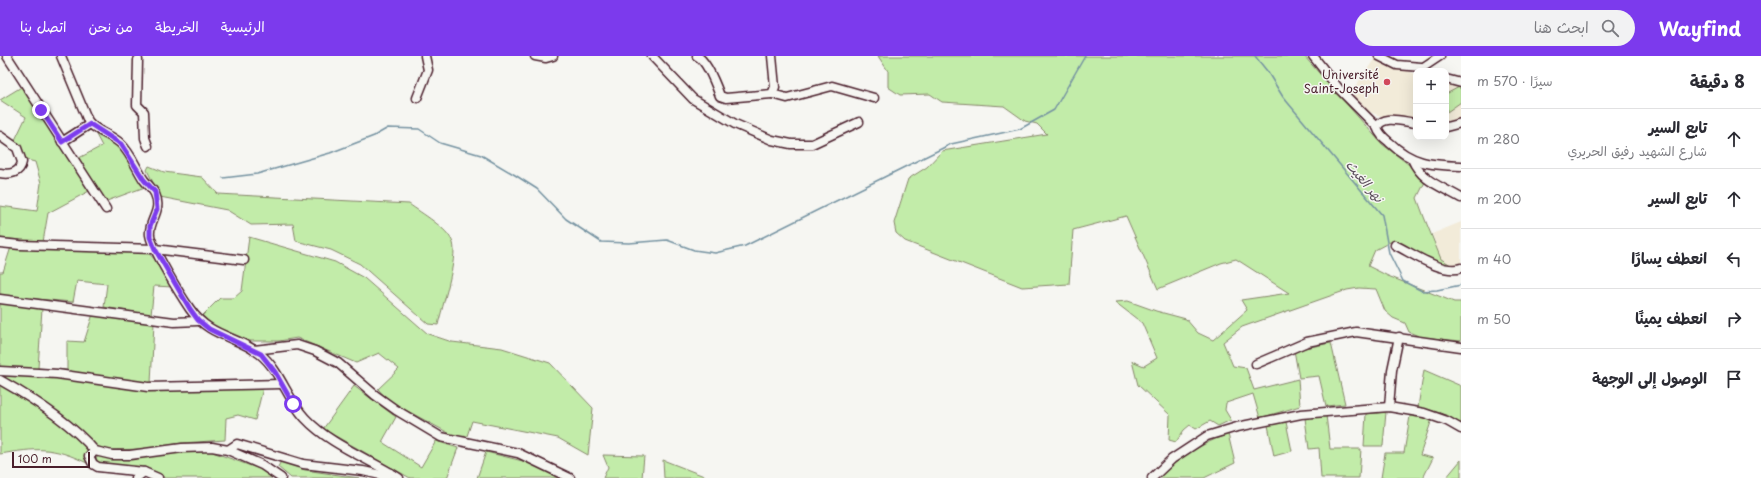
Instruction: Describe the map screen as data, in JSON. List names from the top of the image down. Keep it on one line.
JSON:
{"water":["نهر الغيث"],"places":["Université Saint-Joseph"],"scale_bar":"100 m","page":{"header":"Wayfind","search":"ابحث هنا","nav":["الرئيسية","الخريطة","من نحن","اتصل بنا"],"heading":["8 دقيقة","سيرًا · 570 m"],"map_buttons":["+","−"],"list":[["تابع السير","شارع الشهيد رفيق الحريري","280 m"],["تابع السير","200 m"],["انعطف يسارًا","40 m"],["انعطف يمينًا","50 m"],"الوصول إلى الوجهة"],"scale":"100 m"}}
